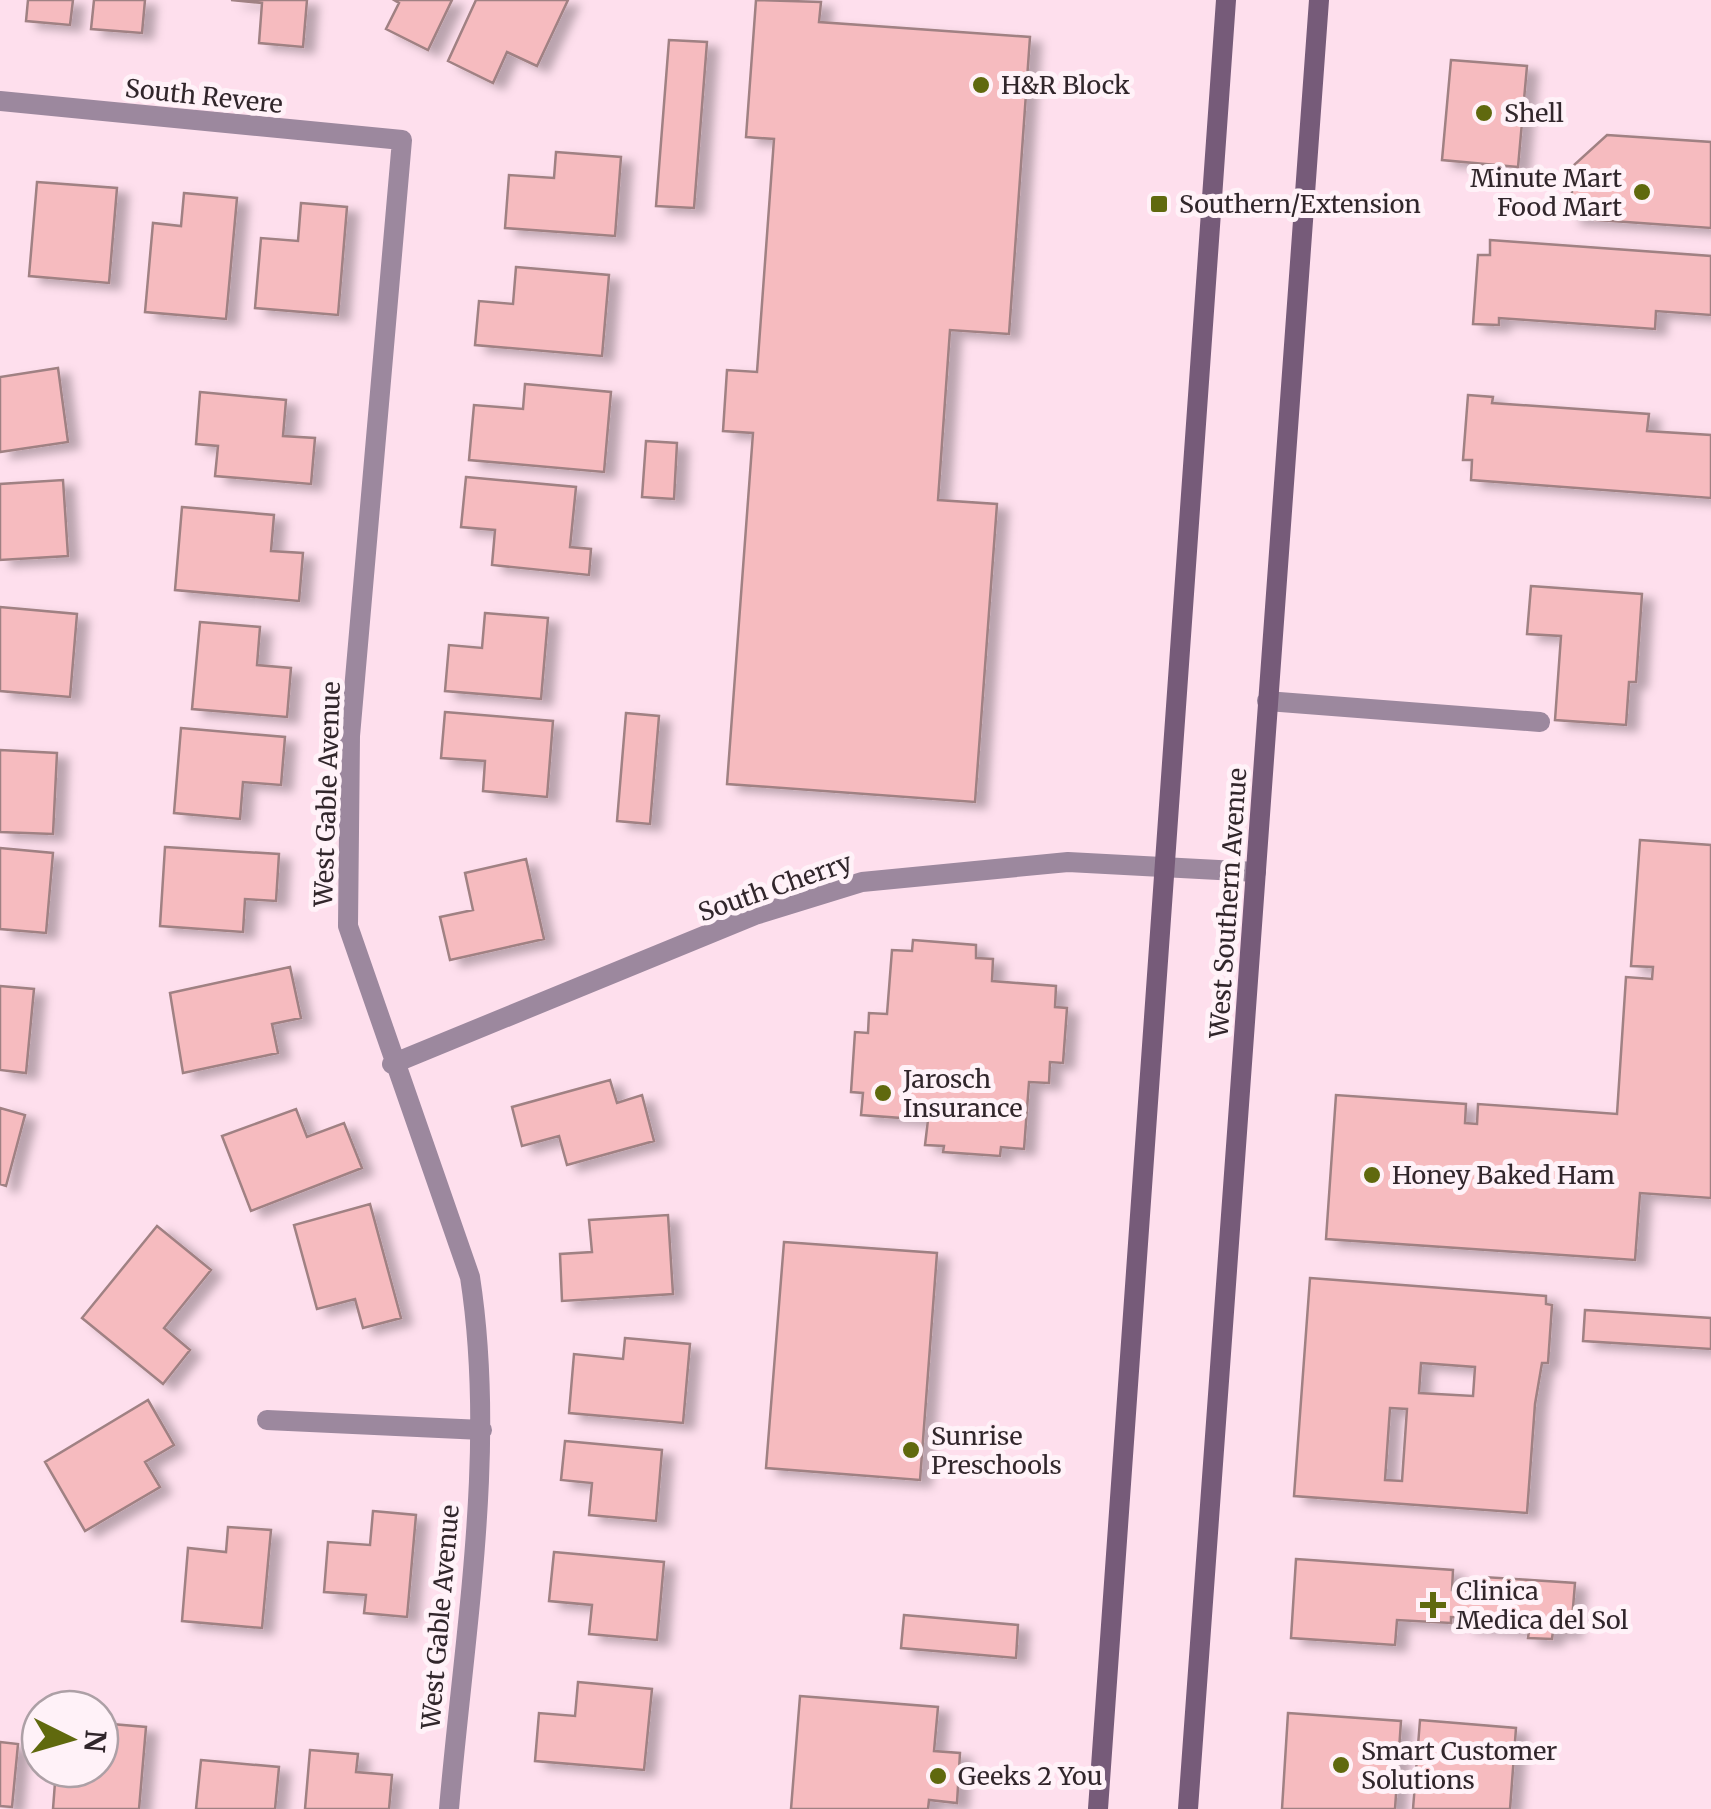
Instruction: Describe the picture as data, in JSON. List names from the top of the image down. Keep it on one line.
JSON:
{"streets":{"main road":["West Southern Avenue"],"street":["South Revere","West Gable Avenue","South Cherry"]},"crossings":[["South Revere","West Gable Avenue"],["West Gable Avenue","South Cherry"],["South Cherry","West Southern Avenue"]],"places":{"other":["H&R Block","Shell","Minute Mart Food Mart","Jarosch Insurance","Honey Baked Ham","Sunrise Preschools","Smart Customer Solutions","Geeks 2 You"],"transit":["Southern/Extension"],"health":["Clinica Medica del Sol"]},"north":"right"}
